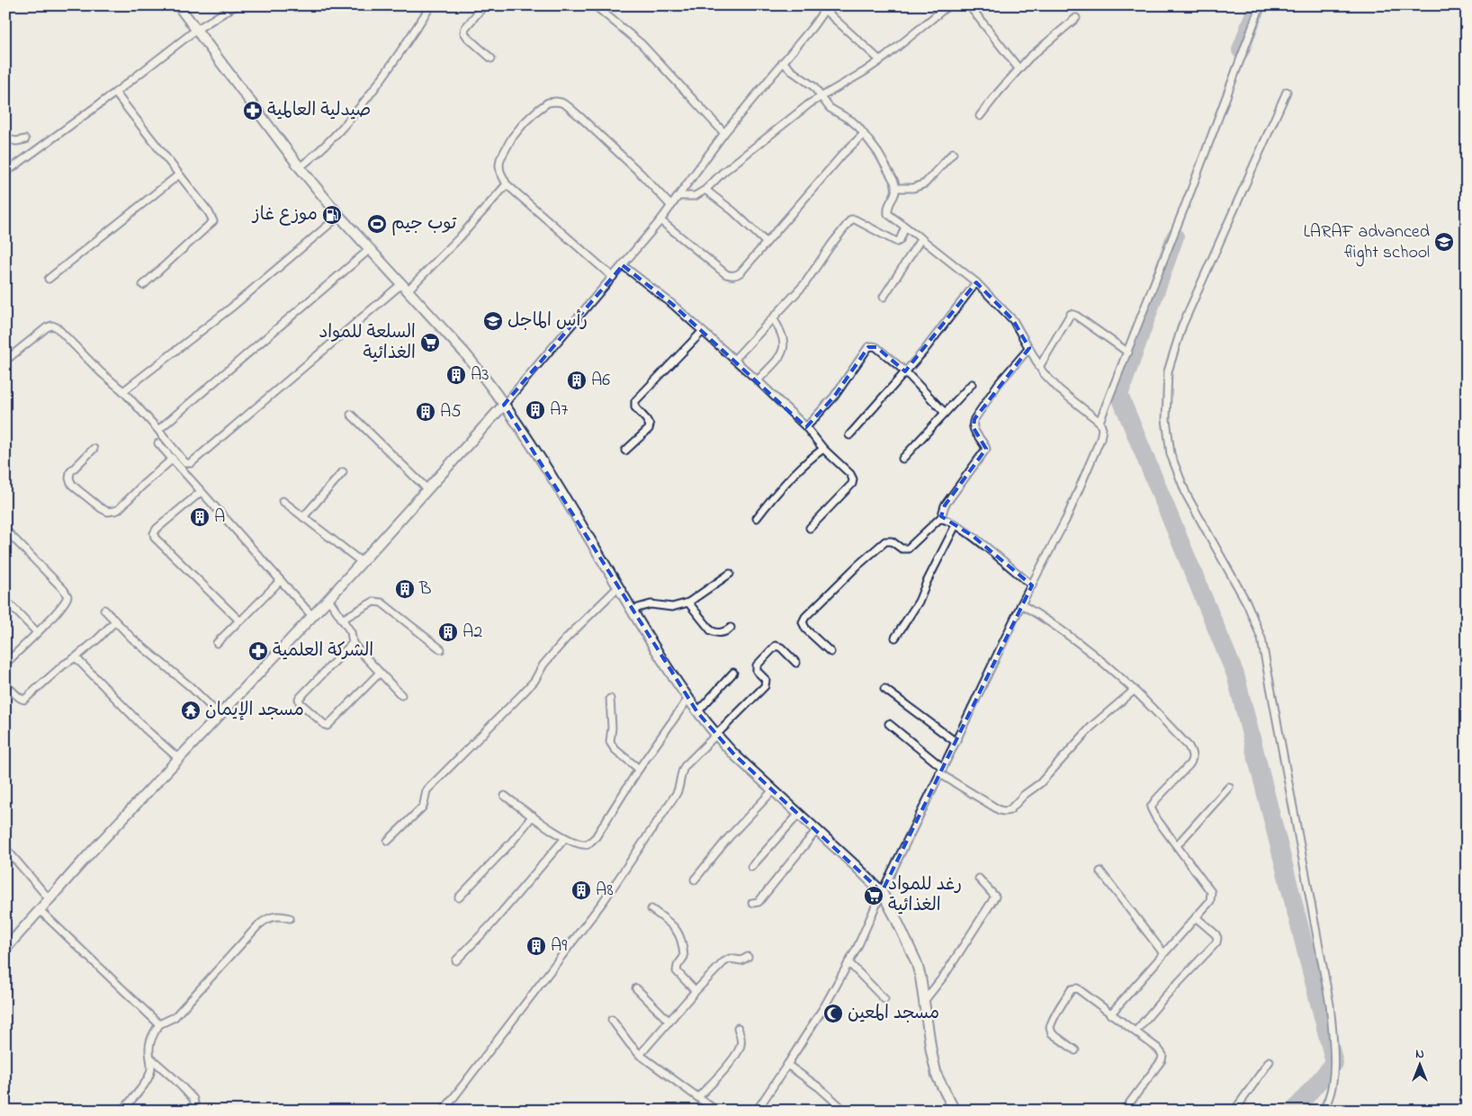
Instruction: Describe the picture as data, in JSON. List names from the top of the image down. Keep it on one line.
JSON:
{"places":{"pharmacy":["صيدلية العالمية","الشركة العلمية"],"fuel station":["موزع غاز"],"sports":["توب جيم"],"school or university":["LARAF advanced flight school","رأس الماجل"],"supermarket":["السلعة للمواد الغذائية","رغد للمواد الغذائية"],"building":["A3","A6","A7","A5","A","B","A2","A8","A9"],"temple":["مسجد الإيمان"],"mosque":["مسجد المعين"]},"north":"top"}
